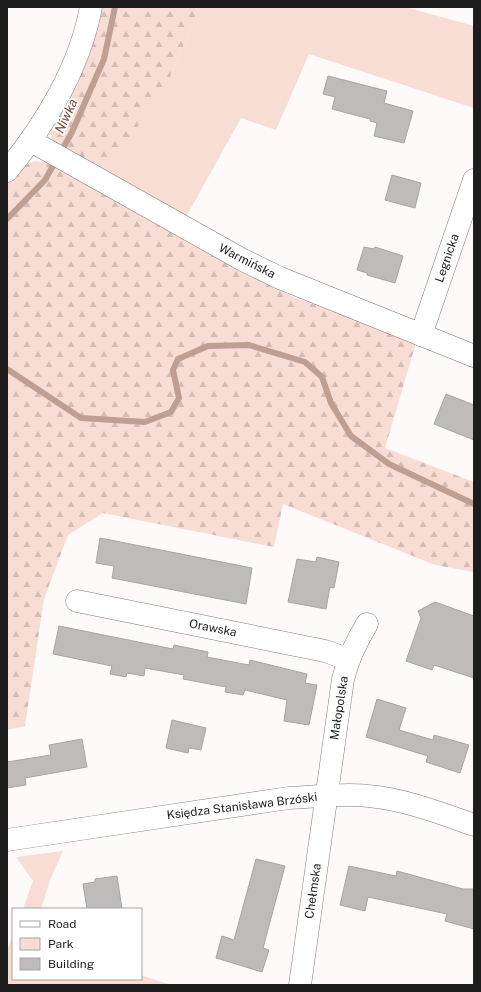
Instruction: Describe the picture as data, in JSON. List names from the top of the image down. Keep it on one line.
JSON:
{"streets":{"street":["Legnicka","Warmińska","Orawska","Małopolska","Księdza Stanisława Brzóski","Chełmska"]},"crossings":[["Legnicka","Warmińska"],["Orawska","Małopolska"],["Małopolska","Księdza Stanisława Brzóski"],["Małopolska","Chełmska"],["Księdza Stanisława Brzóski","Chełmska"]],"water":["Niwka"],"legend":["Road","Park","Building"]}
